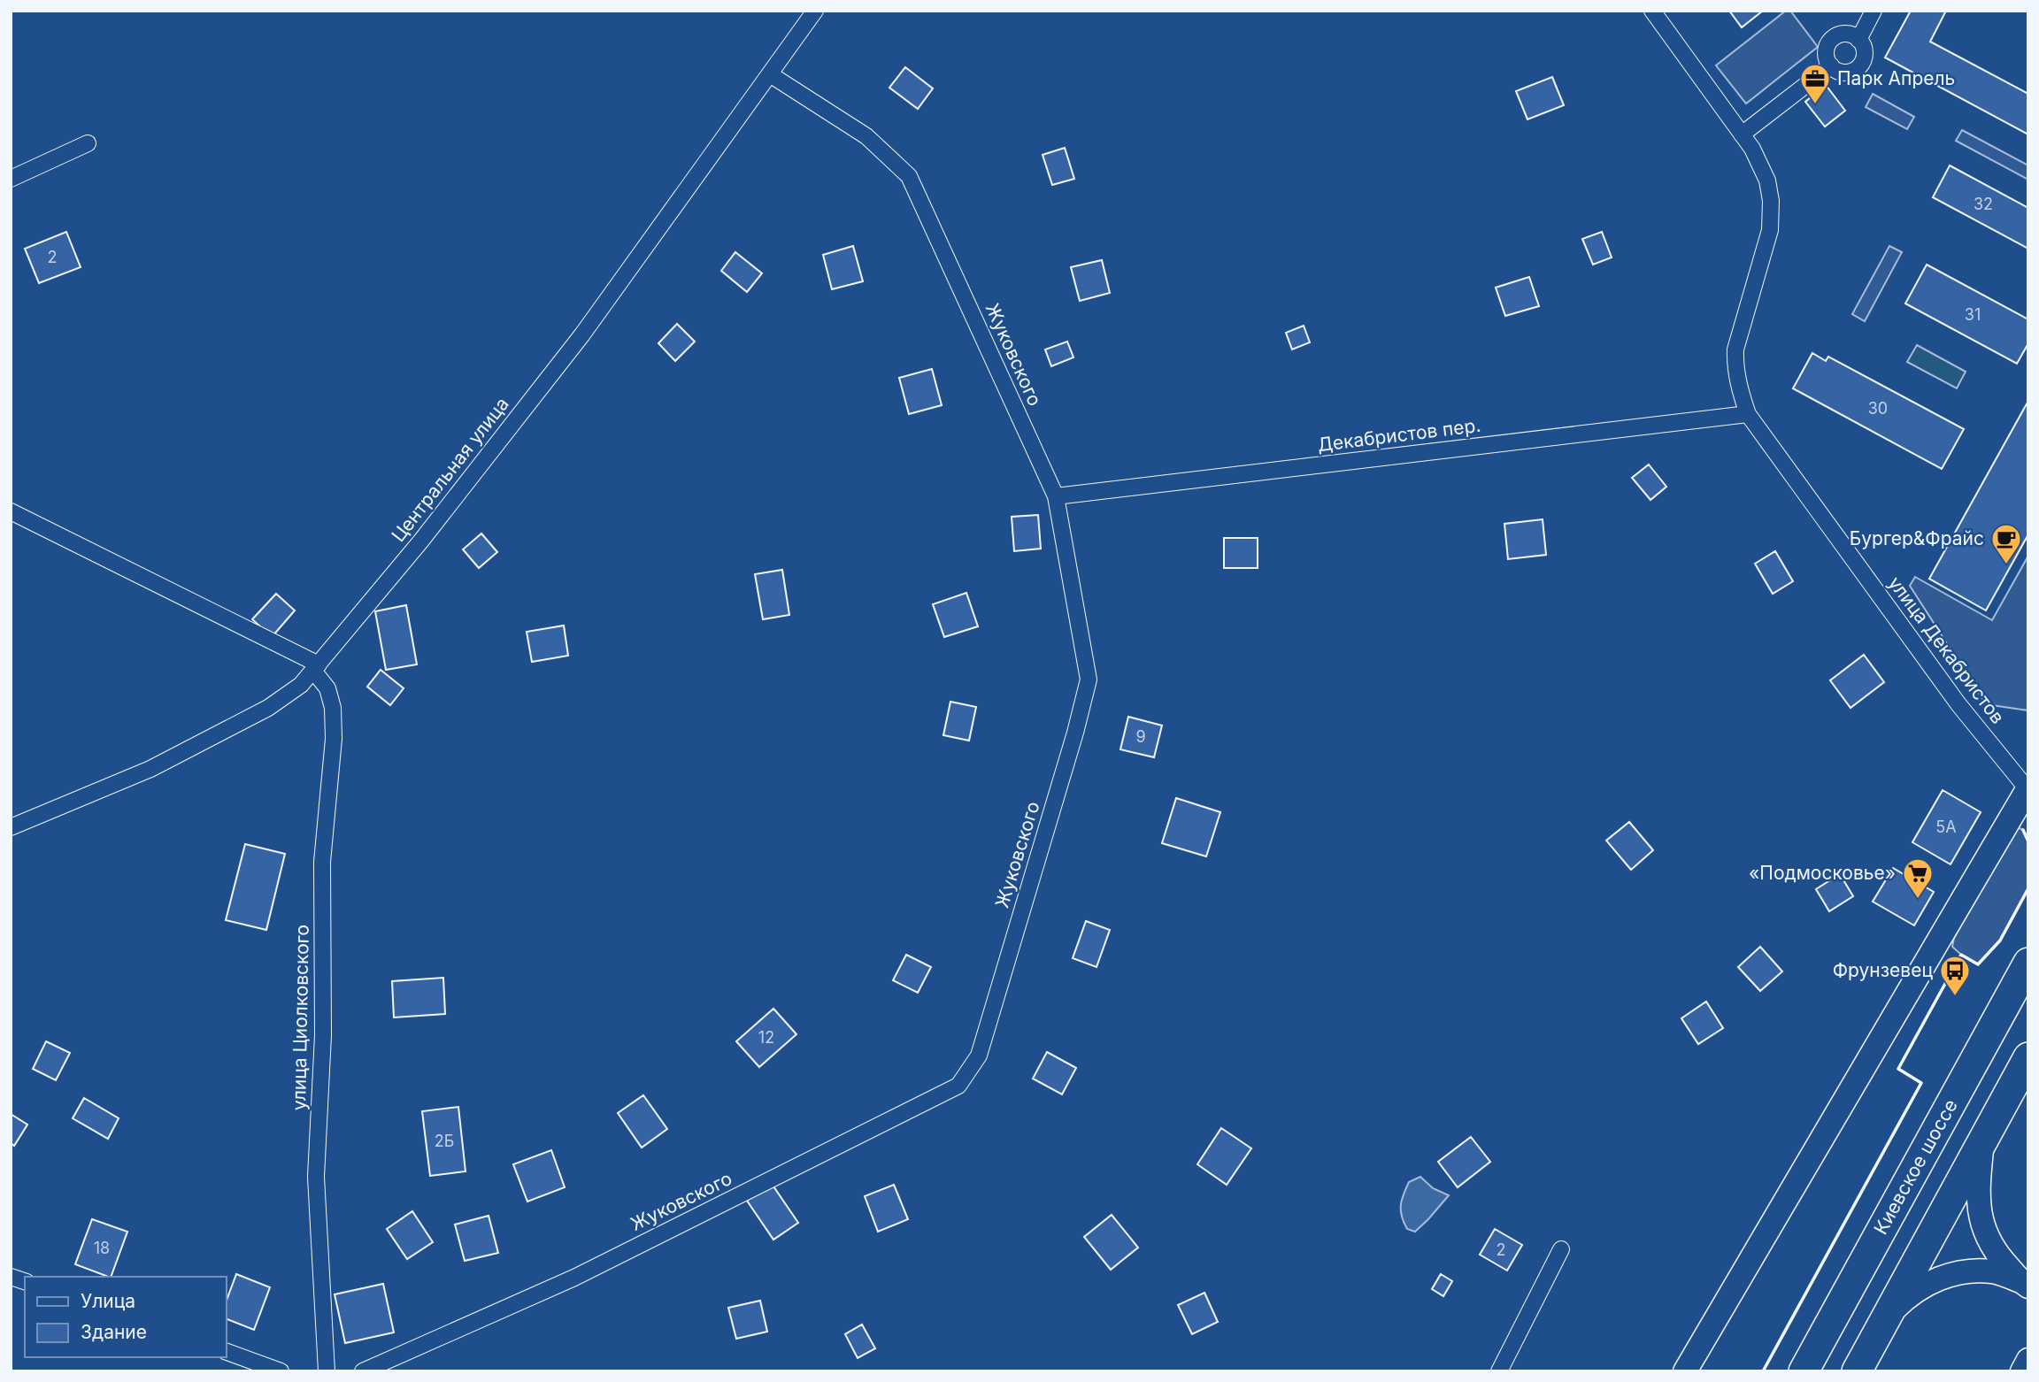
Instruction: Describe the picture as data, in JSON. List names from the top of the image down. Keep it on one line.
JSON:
{"streets":{"highway":["Киевское шоссе"],"street":["Жуковского","Декабристов пер.","Центральная улица","улица Декабристов","улица Циолковского"]},"crossings":[["Жуковского","Декабристов пер."],["Жуковского","Центральная улица"],["Декабристов пер.","улица Декабристов"],["Центральная улица","улица Циолковского"]],"places":{"office":["Парк Апрель"],"cafe":["Бургер&Фрайс"],"supermarket":["«Подмосковье»"],"bus stop":["Фрунзевец"]},"house_numbers":["32","2","31","30","9","5А","12","2Б","18","2"],"legend":["Улица","Здание"]}
